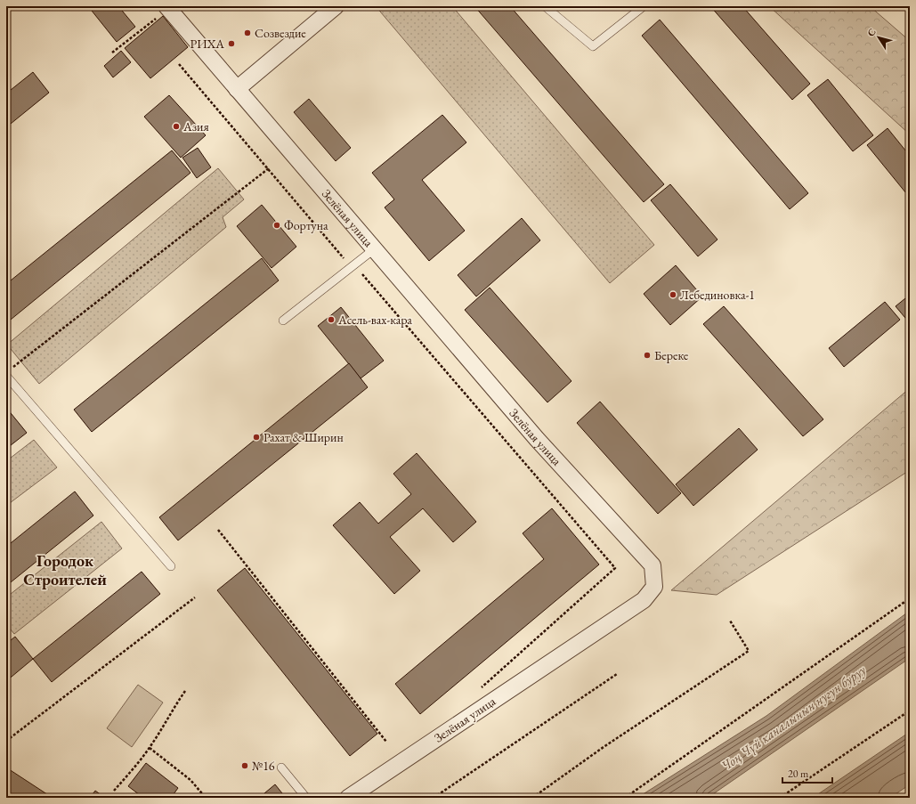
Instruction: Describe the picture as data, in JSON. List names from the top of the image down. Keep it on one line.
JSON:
{"streets":{"street":["Зелёная улица"]},"districts":["Городок Строителей"],"water":["Чоң Чүй каналынын нугун буруу"],"places":["Созвездие","РИХА","Азия","Фортуна","Лебединовка-1","Асель-вах-кара","Береке","Рахат & Ширин","№16"],"scale_bar":"20 m","north":"top left"}
